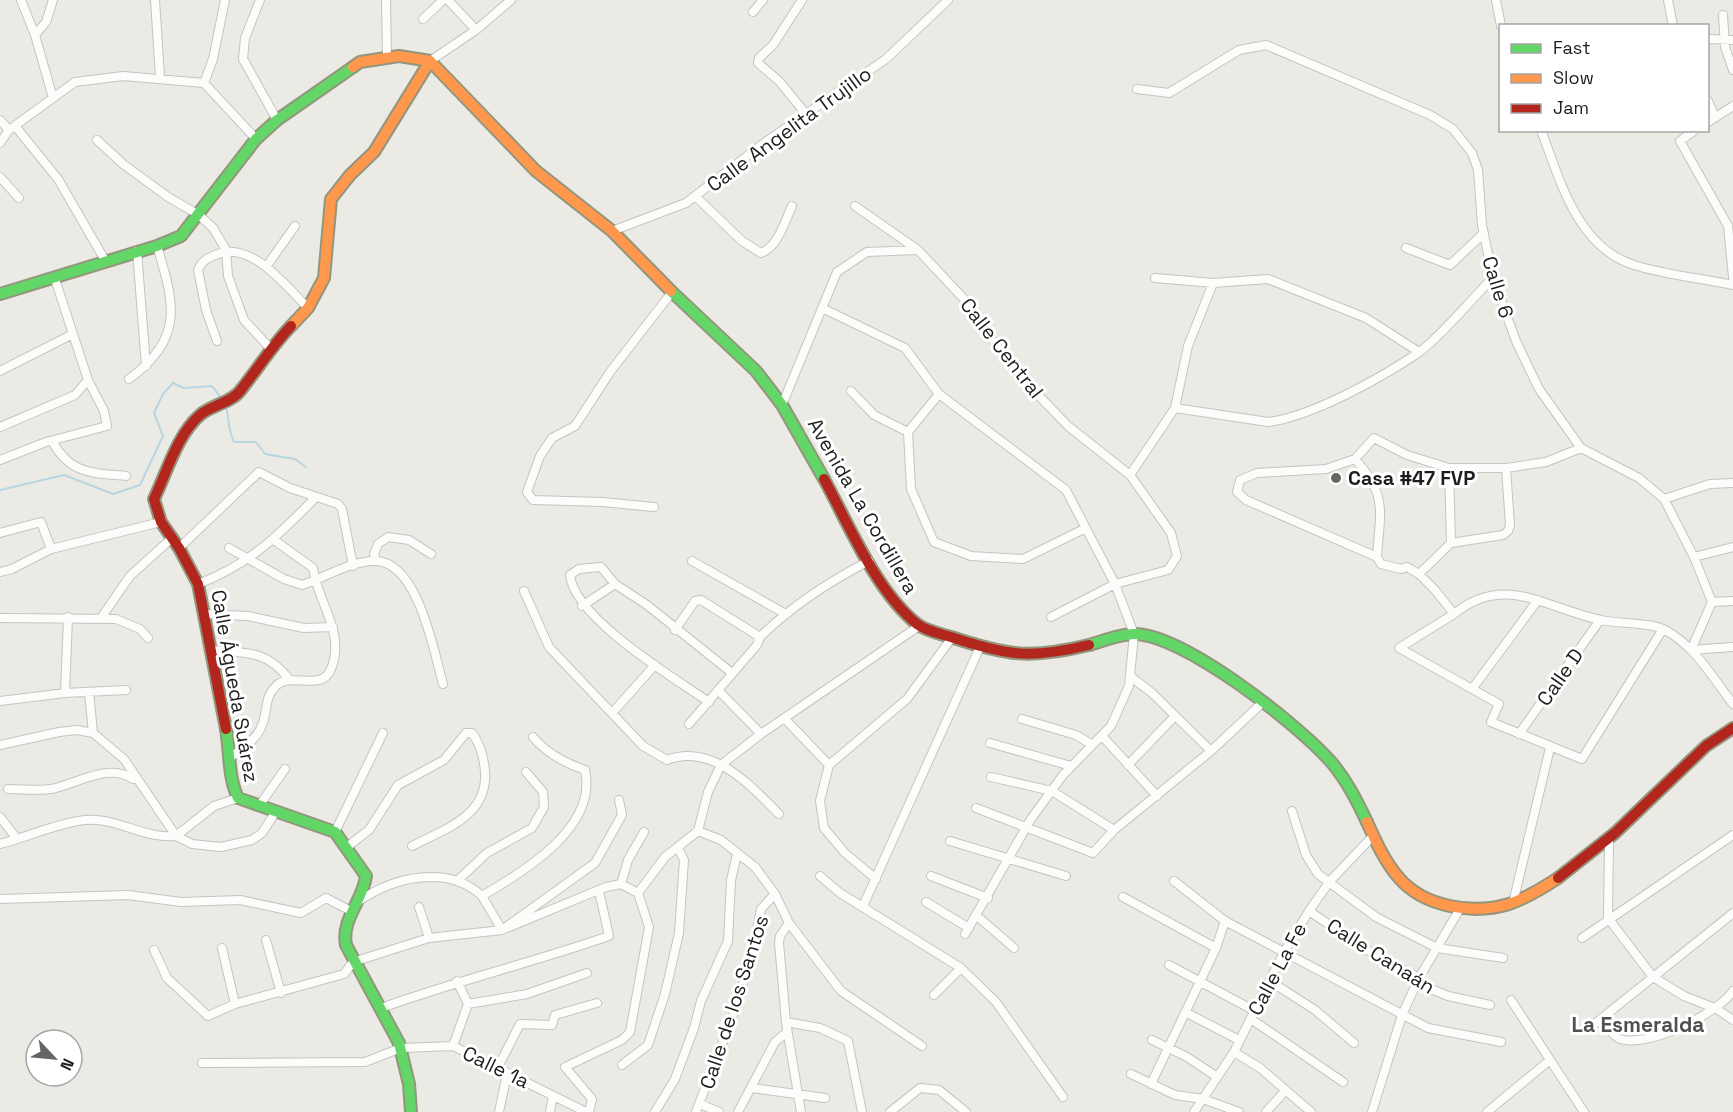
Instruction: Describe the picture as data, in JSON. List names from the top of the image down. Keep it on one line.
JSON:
{"streets":{"main road":["Avenida La Cordillera","Calle Águeda Suárez"],"street":["Calle Angelita Trujillo","Calle 6","Calle Central","Calle D","Calle Canaán","Calle La Fe","Calle de los Santos","Calle 1a"]},"crossings":[["Calle Angelita Trujillo","Avenida La Cordillera"],["Avenida La Cordillera","Calle Águeda Suárez"],["Avenida La Cordillera","Calle La Fe"],["Calle Canaán","Calle La Fe"]],"districts":["La Esmeralda"],"places":["Casa #47 FVP"],"legend":["Fast","Slow","Jam"],"north":"bottom right"}
